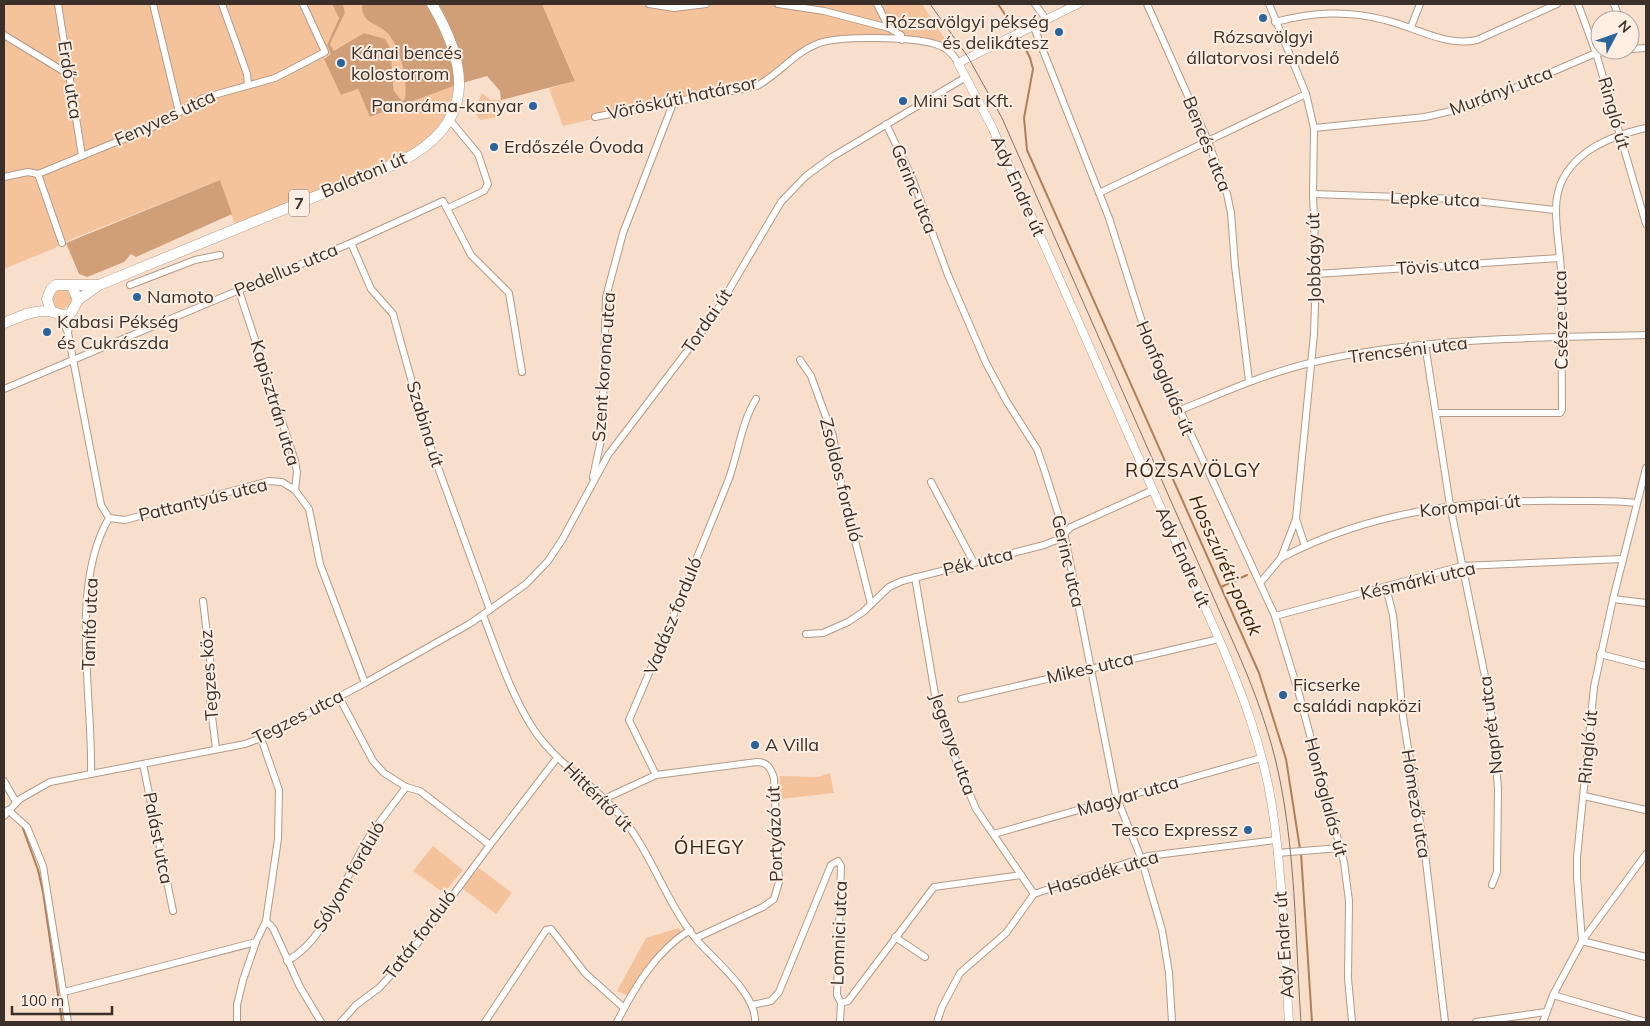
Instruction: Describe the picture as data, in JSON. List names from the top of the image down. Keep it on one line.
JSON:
{"streets":{"main road":["Balatoni út","7"],"street":["Erdő utca","Murányi utca","Vöröskúti határsor","Ringló út","Fenyves utca","Bencés utca","Ady Endre út","Gerinc utca","Lepke utca","Jobbágy út","Tövis utca","Pedellus utca","Csésze utca","Tordai út","Trencséni utca","Szent korona utca","Honfoglalás út","Kapisztrán utca","Szabina út","Zsoldos forduló","Pattantyús utca","Korompai út","Pék utca","Késmárki utca","Vadász forduló","Tanító utca","Mikes utca","Tegzes köz","Tegzes utca","Naprét utca","Jegenye utca","Magyar utca","Hittérítő út","Hómező utca","Portyázó út","Palást utca","Hasadék utca","Sólyom forduló","Lomnici utca","Tatár forduló"]},"crossings":[["Erdő utca","Fenyves utca"],["Murányi utca","Jobbágy út"],["Vöröskúti határsor","Ady Endre út"],["Vöröskúti határsor","Szent korona utca"],["Ringló út","Csésze utca"],["Ringló út","Korompai út"],["Ringló út","Késmárki utca"],["Bencés utca","Trencséni utca"],["Ady Endre út","Tordai út"],["Ady Endre út","Pék utca"],["Ady Endre út","Mikes utca"],["Ady Endre út","Magyar utca"],["Ady Endre út","Hasadék utca"],["Gerinc utca","Tordai út"],["Gerinc utca","Pék utca"],["Gerinc utca","Mikes utca"],["Gerinc utca","Magyar utca"],["Gerinc utca","Hasadék utca"],["Lepke utca","Jobbágy út"],["Lepke utca","Csésze utca"],["Jobbágy út","Tövis utca"],["Jobbágy út","Trencséni utca"],["Jobbágy út","Honfoglalás út"],["Jobbágy út","Korompai út"],["Tövis utca","Csésze utca"],["Pedellus utca","Kapisztrán utca"],["Pedellus utca","Szabina út"],["Csésze utca","Trencséni utca"],["Csésze utca","Naprét utca"],["Tordai út","Szent korona utca"],["Tordai út","Szabina út"],["Tordai út","Tegzes utca"],["Trencséni utca","Honfoglalás út"],["Trencséni utca","Naprét utca"],["Honfoglalás út","Késmárki utca"],["Kapisztrán utca","Pattantyús utca"],["Kapisztrán utca","Tegzes utca"],["Szabina út","Tegzes utca"],["Zsoldos forduló","Pék utca"],["Pattantyús utca","Tanító utca"],["Korompai út","Naprét utca"],["Pék utca","Jegenye utca"],["Késmárki utca","Naprét utca"],["Késmárki utca","Hómező utca"],["Vadász forduló","Portyázó út"],["Tanító utca","Tegzes utca"],["Tegzes köz","Tegzes utca"],["Tegzes utca","Hittérítő út"],["Tegzes utca","Palást utca"],["Jegenye utca","Magyar utca"],["Jegenye utca","Hasadék utca"],["Jegenye utca","Lomnici utca"],["Hittérítő út","Portyázó út"],["Hittérítő út","Lomnici utca"],["Hittérítő út","Tatár forduló"]],"districts":["RÓZSAVÖLGY","ÓHEGY"],"water":["Hosszúréti-patak"],"places":["Rózsavölgyi állatorvosi rendelő","Rózsavölgyi pékség és delikátesz","Kánai bencés kolostorrom","Mini Sat Kft.","Panoráma-kanyar","Erdőszéle Óvoda","Namoto","Kabasi Pékség és Cukrászda","Ficserke családi napközi","A Villa","Tesco Expressz"],"scale_bar":"100 m","north":"top right"}
